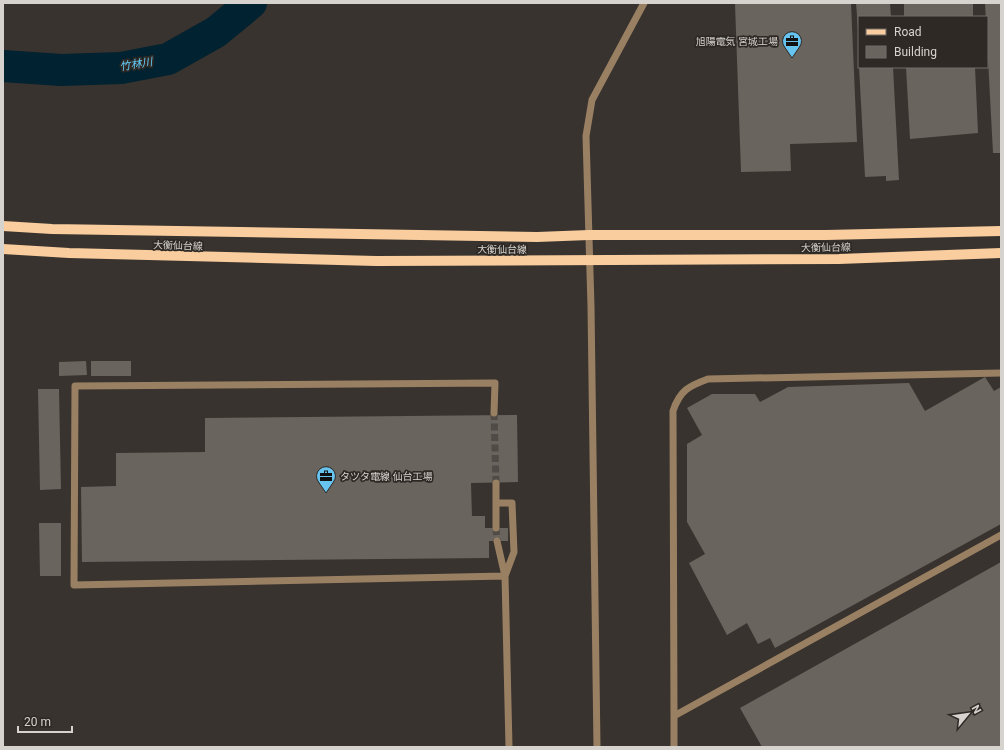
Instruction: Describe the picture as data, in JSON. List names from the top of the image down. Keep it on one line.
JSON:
{"streets":{"main road":["大衡仙台線"]},"water":["竹林川"],"places":{"office":["旭陽電気 宮城工場","タツタ電線 仙台工場"]},"legend":["Road","Building"],"scale_bar":"20 m","north":"top right"}
